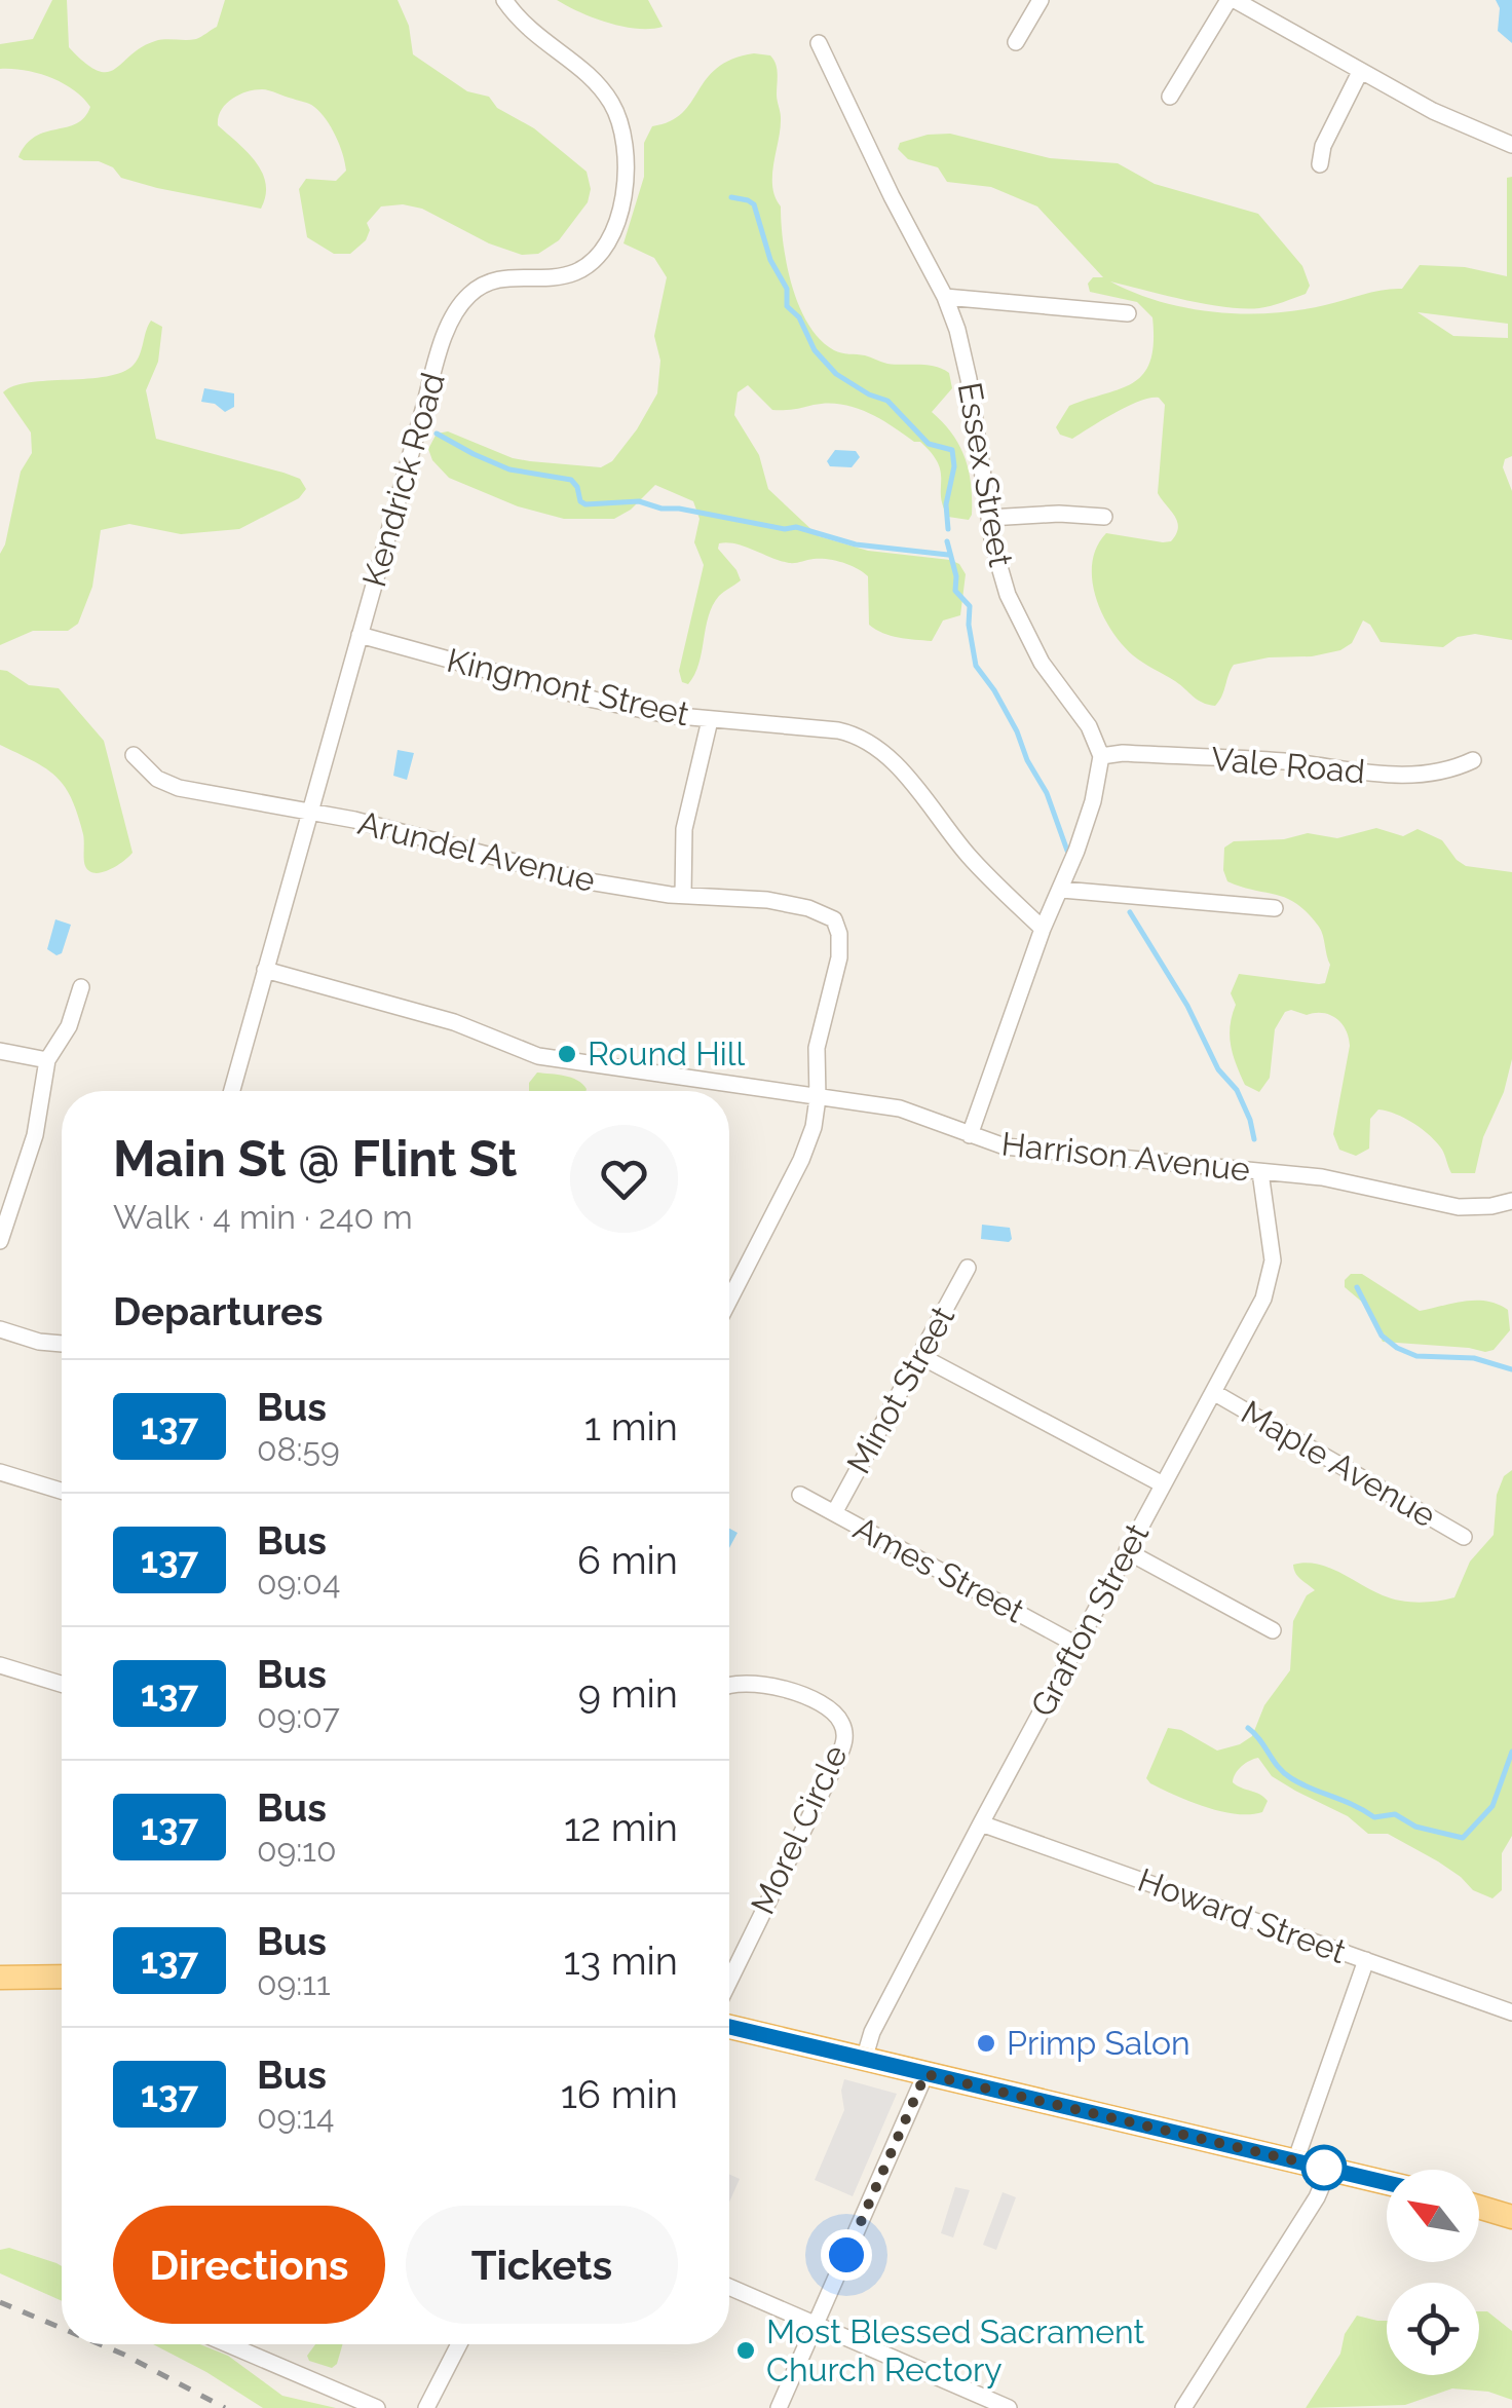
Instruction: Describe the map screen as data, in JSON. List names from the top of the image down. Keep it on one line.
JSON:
{"streets":{"street":["Essex Street","Kendrick Road","Kingmont Street","Vale Road","Arundel Avenue","Harrison Avenue","Minot Street","Maple Avenue","Ames Street","Grafton Street","Morel Circle","Howard Street"]},"crossings":[["Essex Street","Vale Road"],["Kendrick Road","Kingmont Street"],["Kendrick Road","Arundel Avenue"],["Kendrick Road","Harrison Avenue"],["Arundel Avenue","Harrison Avenue"],["Harrison Avenue","Grafton Street"],["Minot Street","Ames Street"],["Maple Avenue","Grafton Street"],["Ames Street","Grafton Street"],["Grafton Street","Howard Street"]],"places":["Round Hill","Primp Salon","Most Blessed Sacrament Church Rectory"],"lines":["bus line 137"],"north":"top left","page":{"heading":[["Main St @ Flint St","Walk · 4 min · 240 m"],"Departures"],"list":[{"mark":"137","name":"Bus","note":"08:59","value":"1 min"},{"mark":"137","name":"Bus","note":"09:04","value":"6 min"},{"mark":"137","name":"Bus","note":"09:07","value":"9 min"},{"mark":"137","name":"Bus","note":"09:10","value":"12 min"},{"mark":"137","name":"Bus","note":"09:11","value":"13 min"},{"mark":"137","name":"Bus","note":"09:14","value":"16 min"}],"buttons":["Directions","Tickets"]}}
